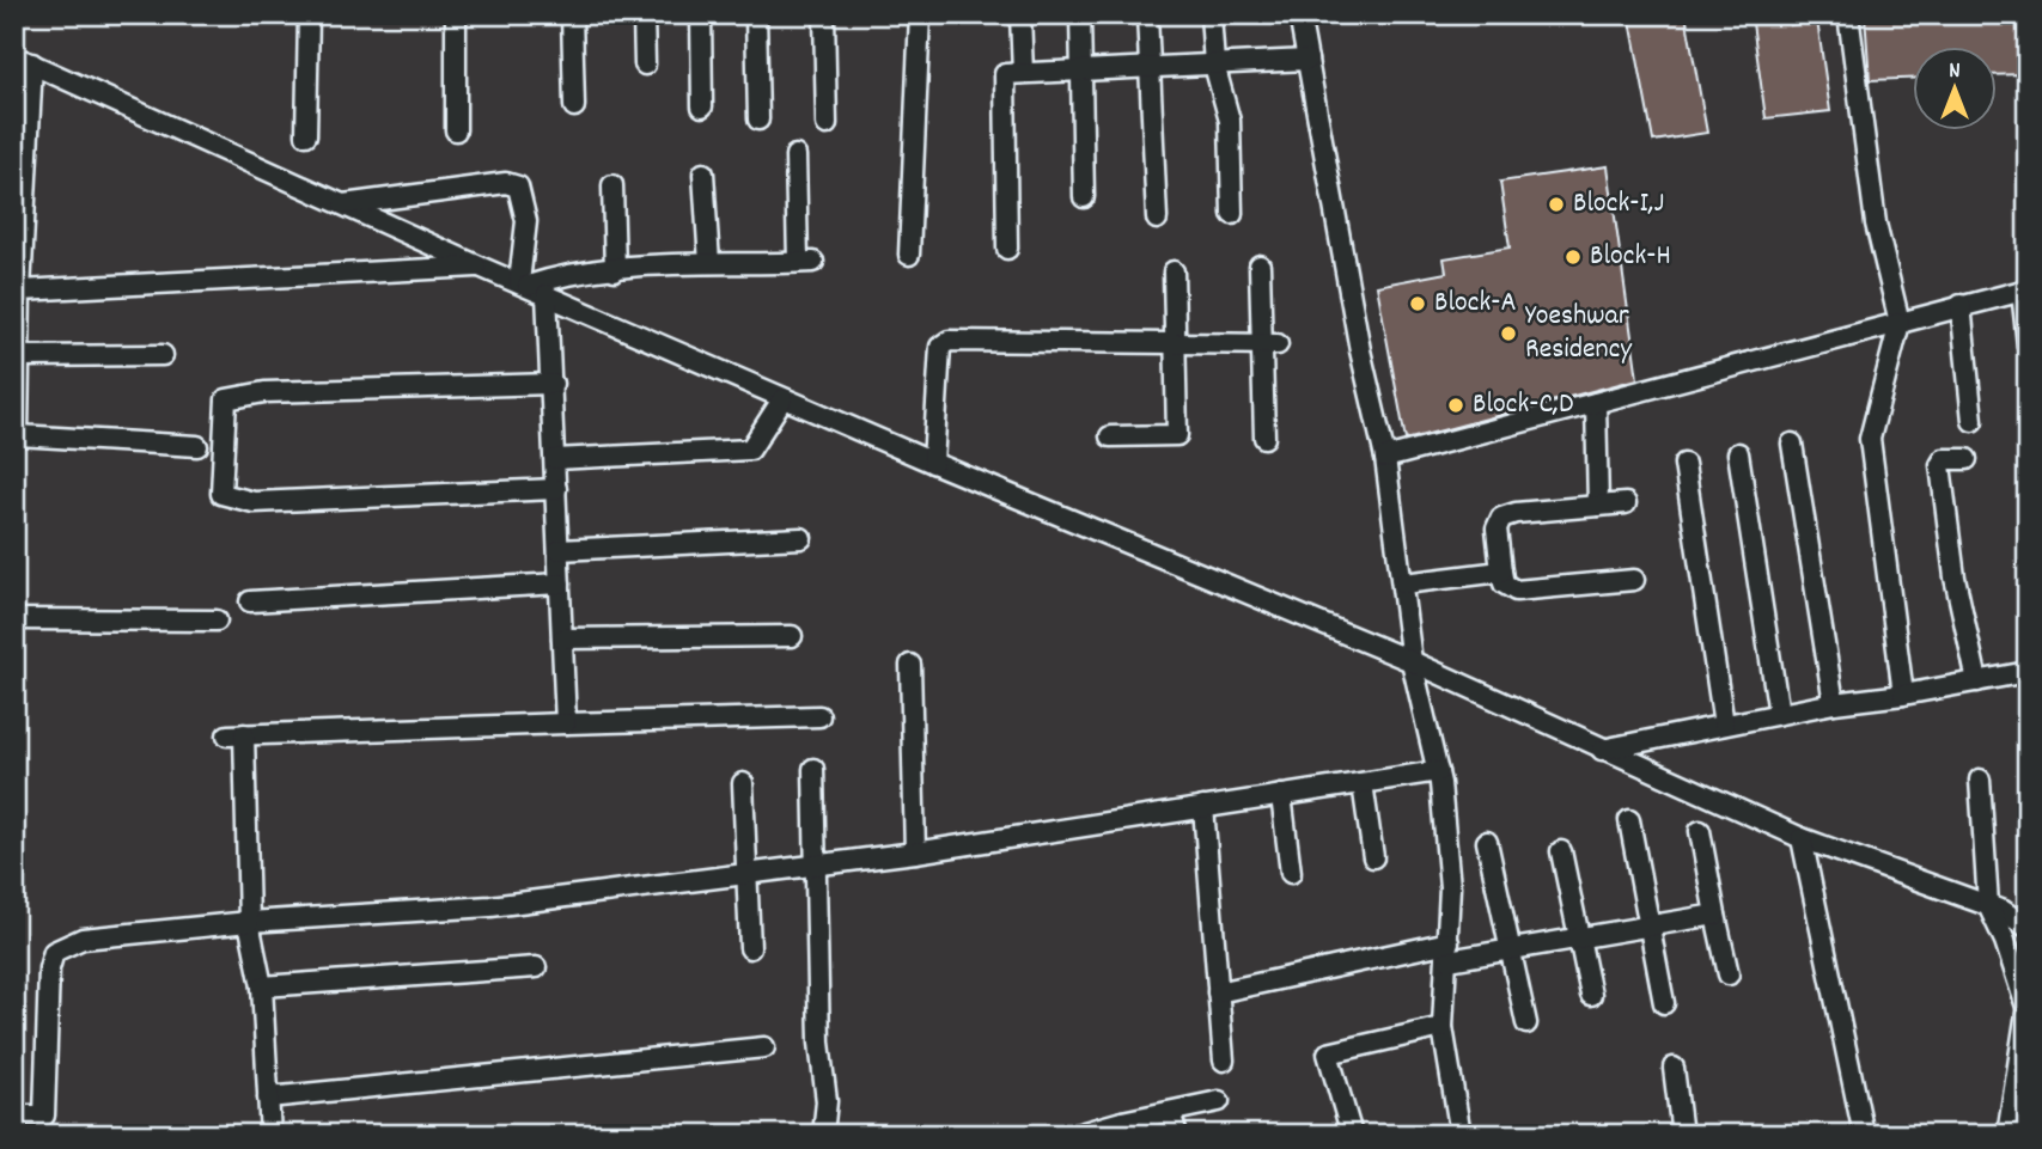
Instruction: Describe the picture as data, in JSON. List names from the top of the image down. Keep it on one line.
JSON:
{"places":["Block-I,J","Block-H","Block-A","Yoeshwar Residency","Block-C,D"],"north":"top"}
